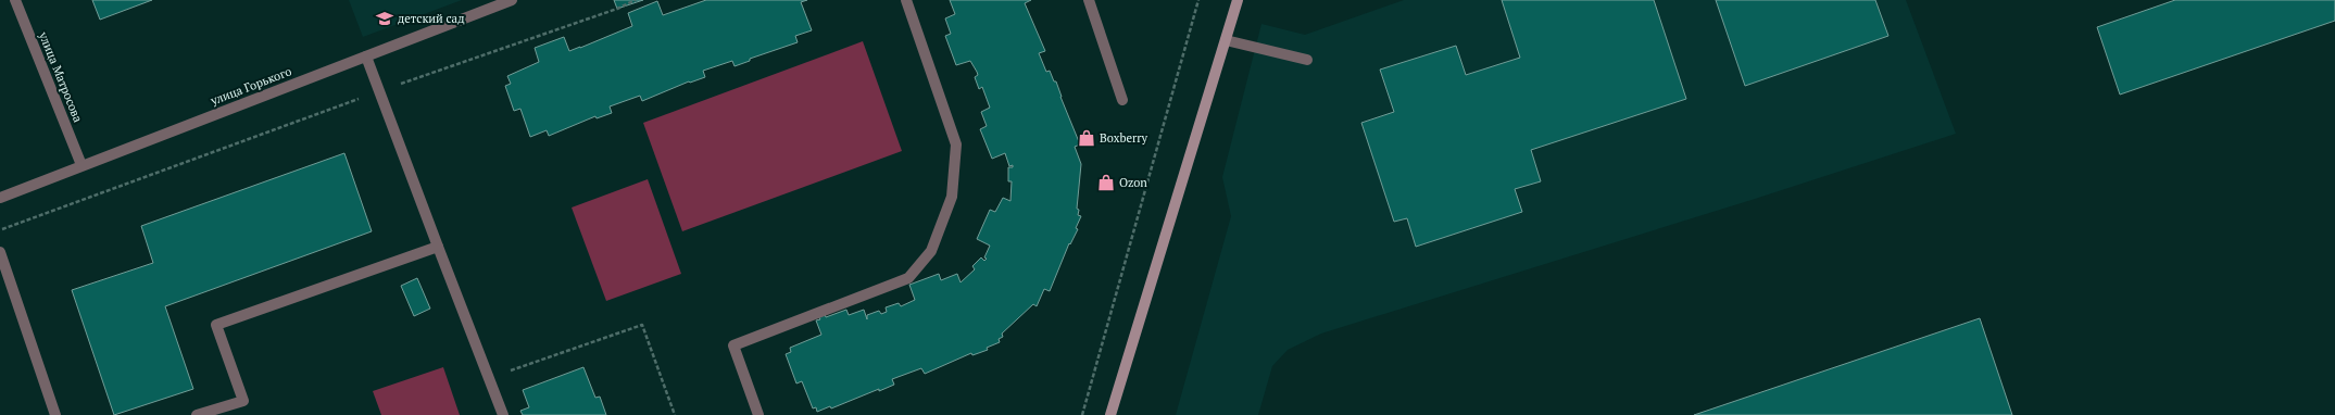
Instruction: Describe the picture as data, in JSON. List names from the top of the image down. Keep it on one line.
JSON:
{"streets":{"street":["улица Матросова","улица Горького"]},"crossings":[["улица Матросова","улица Горького"]],"places":{"school or university":["детский сад"],"shop":["Boxberry","Ozon"]}}
